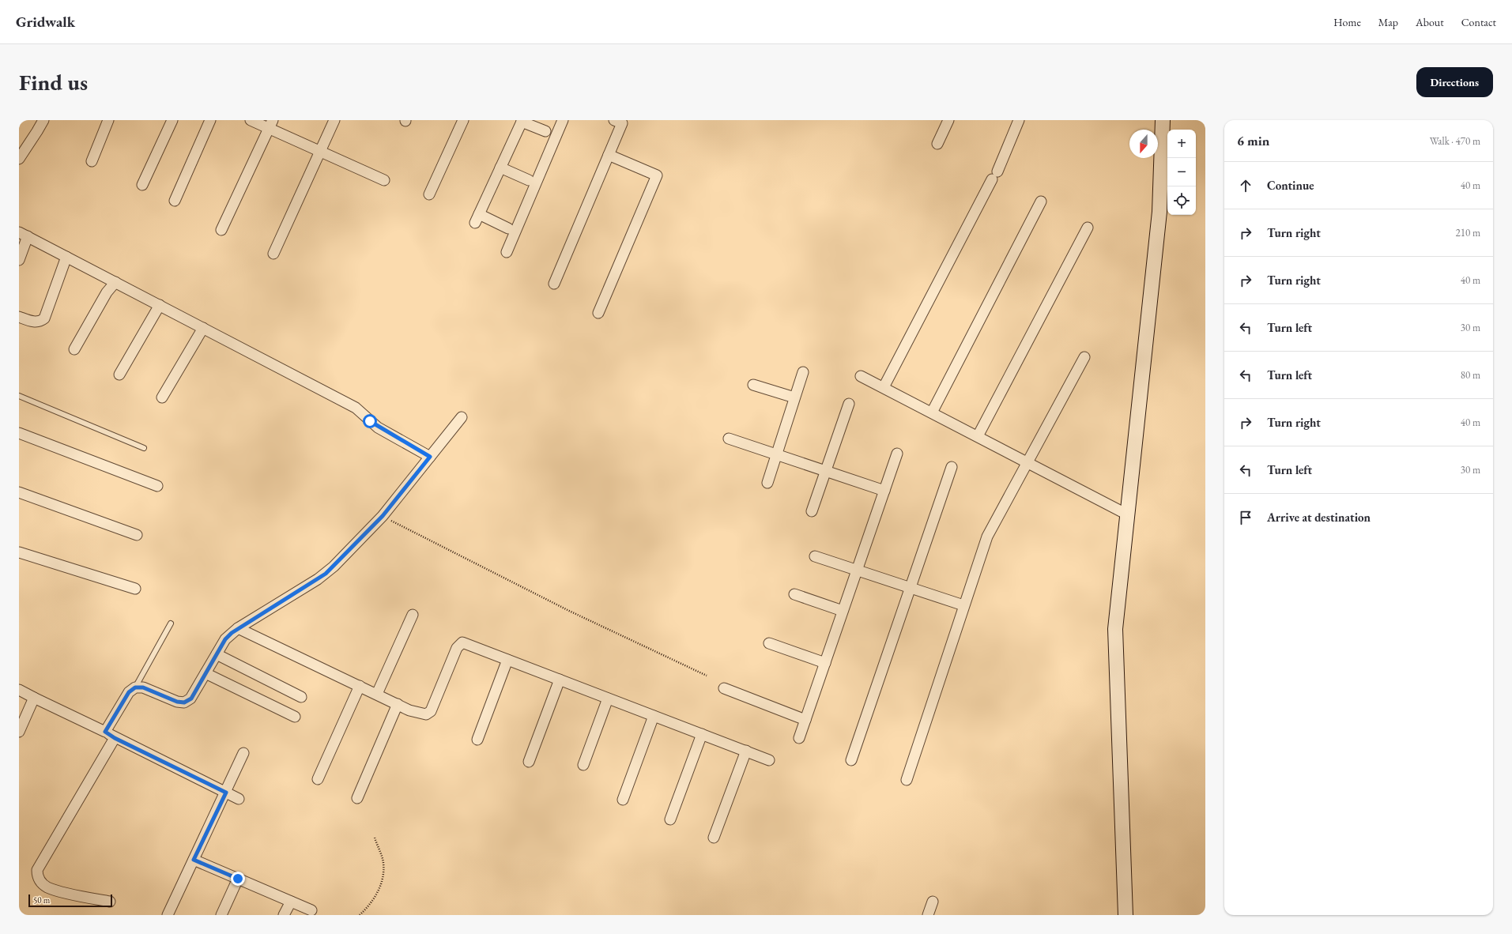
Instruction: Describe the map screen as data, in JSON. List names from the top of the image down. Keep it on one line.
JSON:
{"scale_bar":"50 m","north":"bottom","page":{"header":"Gridwalk","nav":["Home","Map","About","Contact"],"buttons":"Directions","title":"Find us","heading":["6 min","Walk · 470 m"],"map_buttons":["+","−"],"list":[["Continue","40 m"],["Turn right","210 m"],["Turn right","40 m"],["Turn left","30 m"],["Turn left","80 m"],["Turn right","40 m"],["Turn left","30 m"],"Arrive at destination"],"scale":"50 m"}}
